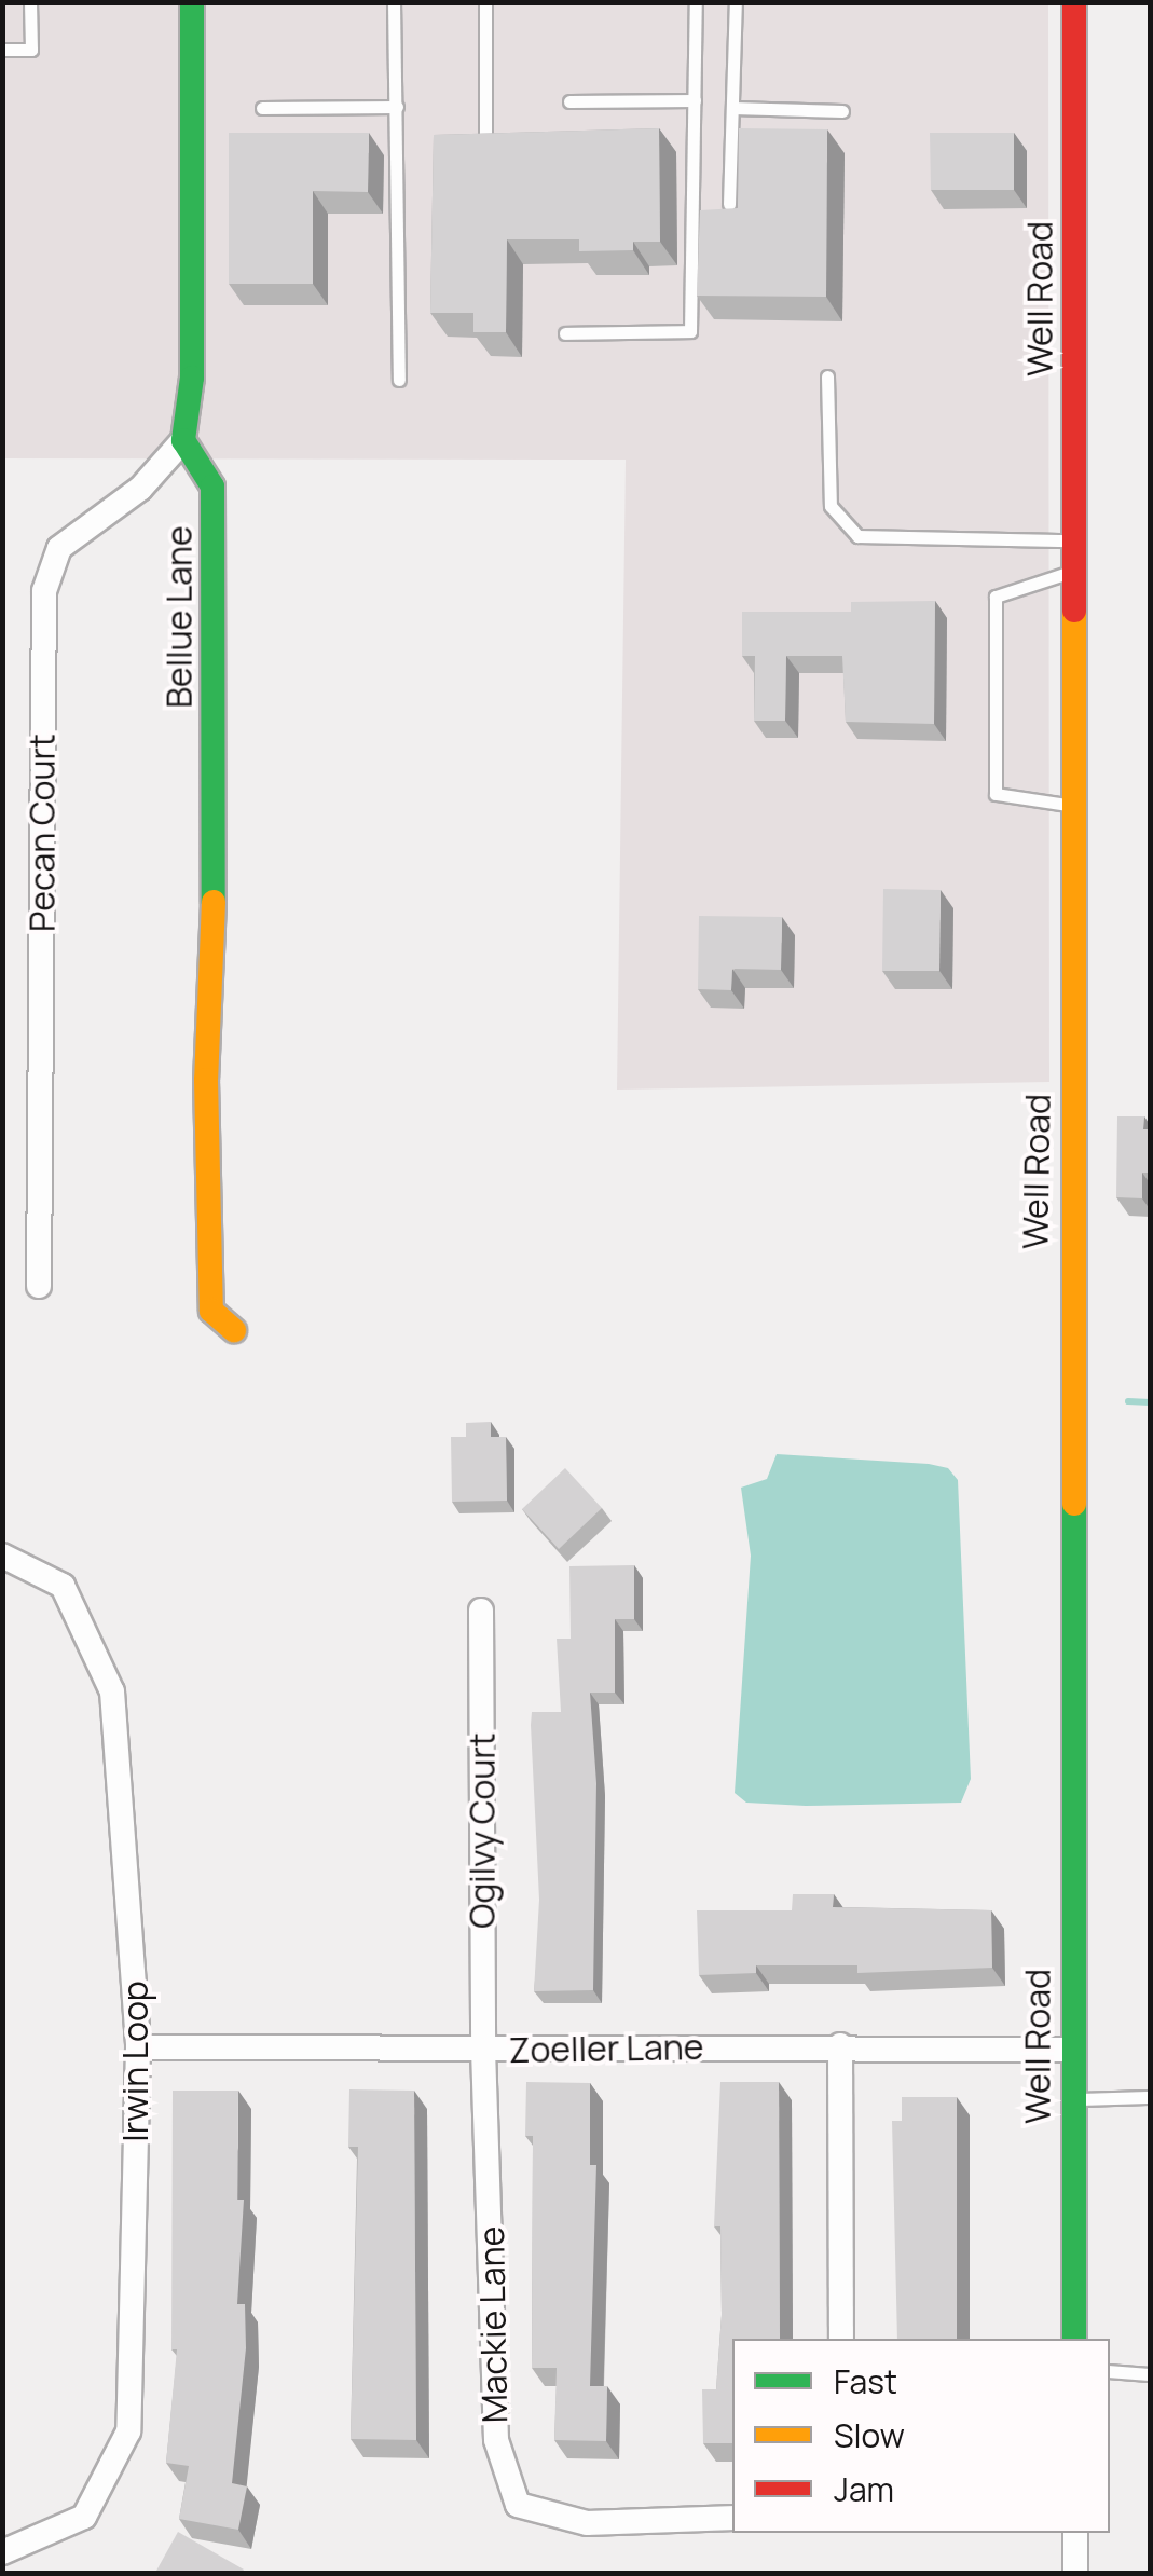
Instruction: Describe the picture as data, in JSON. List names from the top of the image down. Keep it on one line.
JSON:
{"streets":{"street":["Well Road","Bellue Lane","Pecan Court","Ogilvy Court","Zoeller Lane","Irwin Loop","Mackie Lane"]},"crossings":[["Well Road","Zoeller Lane"],["Bellue Lane","Pecan Court"],["Ogilvy Court","Zoeller Lane"],["Ogilvy Court","Mackie Lane"],["Zoeller Lane","Irwin Loop"],["Zoeller Lane","Mackie Lane"]],"legend":["Fast","Slow","Jam"]}
